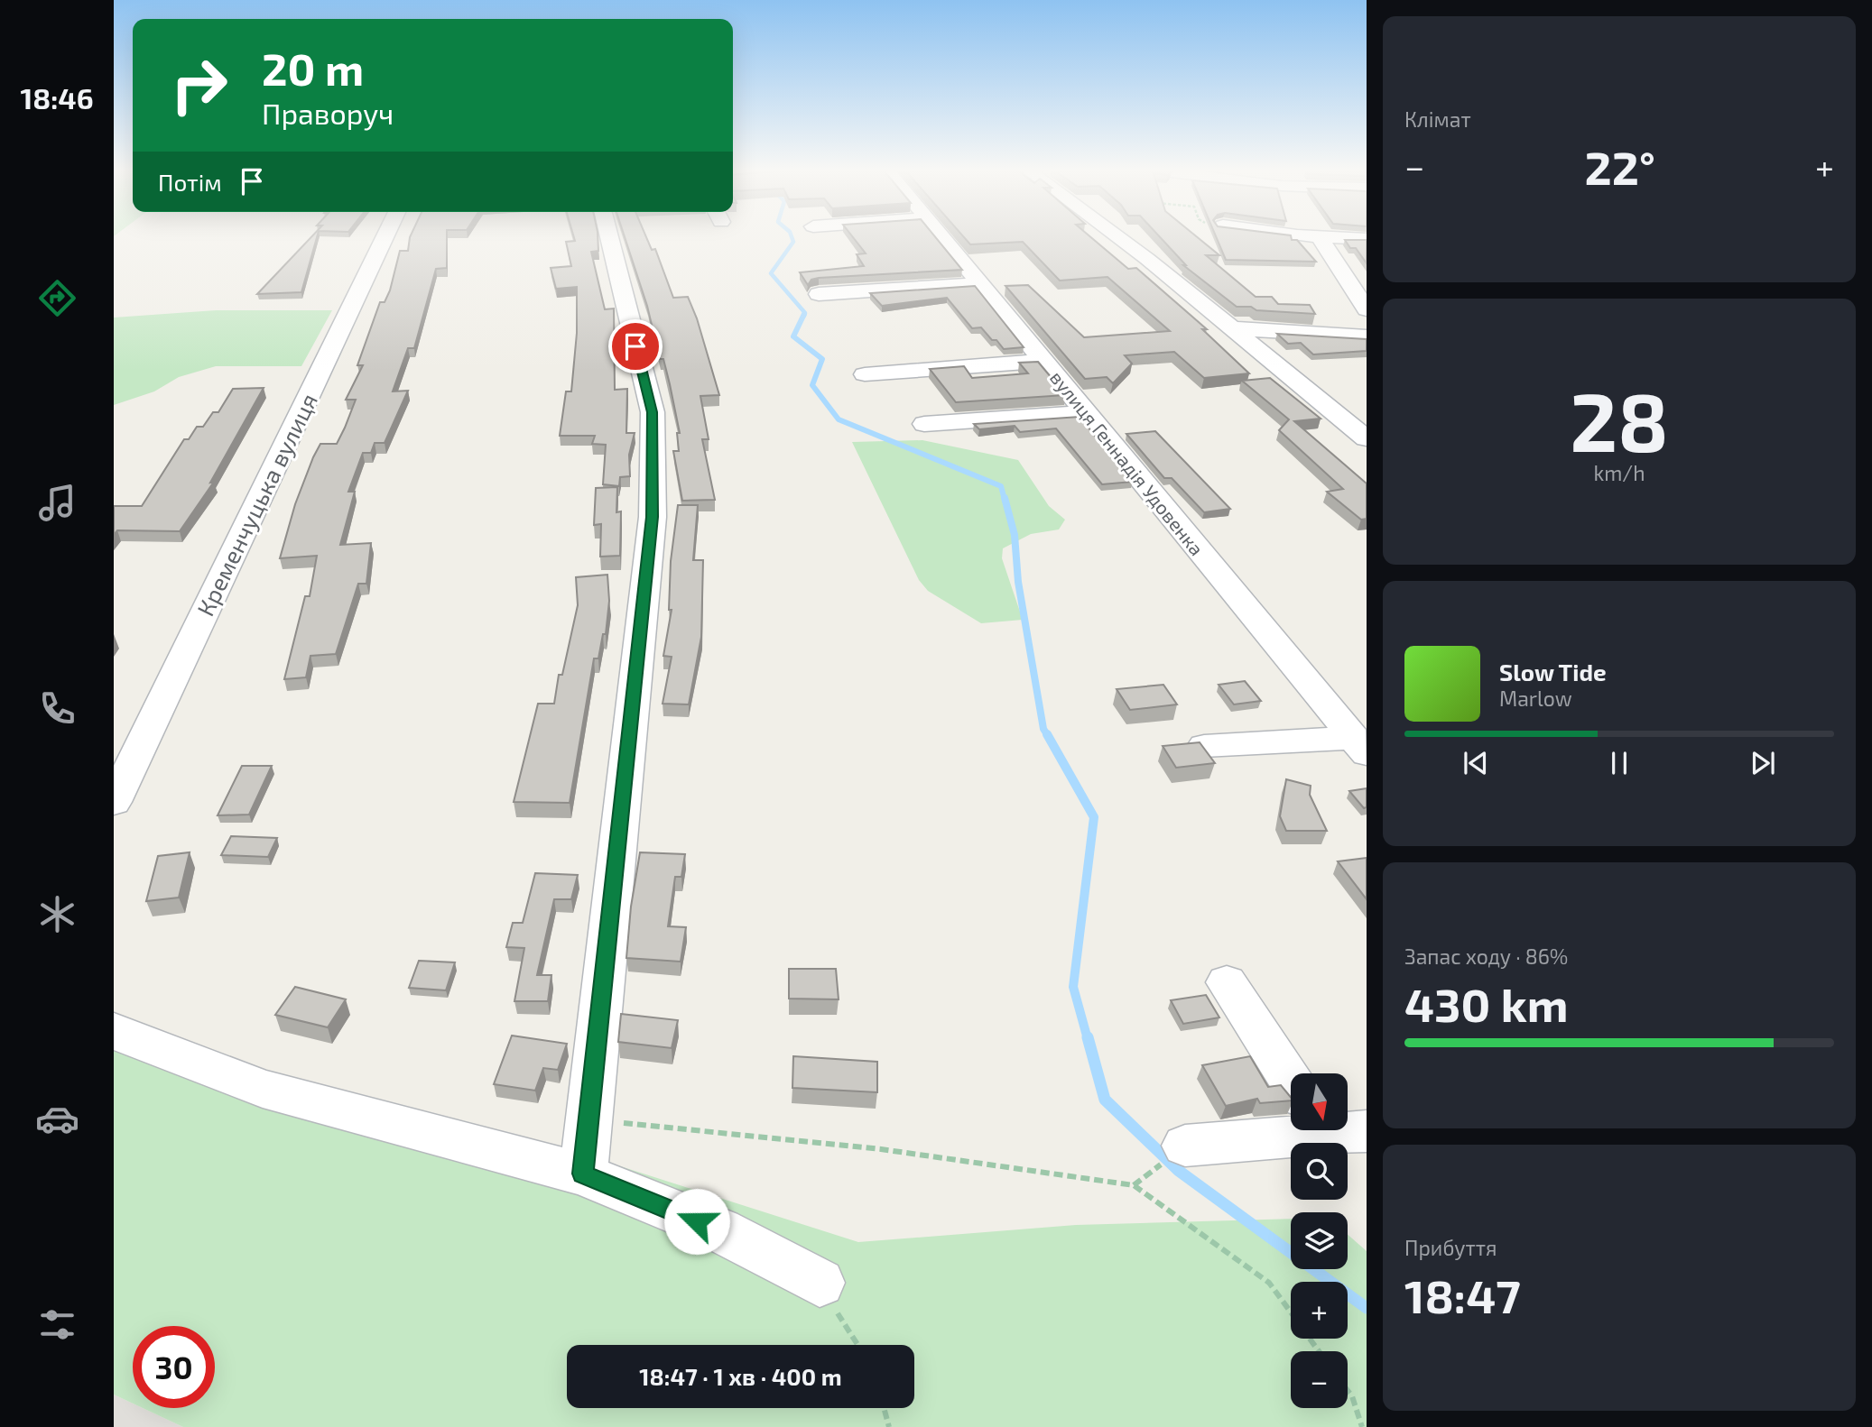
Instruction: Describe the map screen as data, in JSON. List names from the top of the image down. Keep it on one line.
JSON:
{"streets":{"street":["вулиця Геннадія Удовенка","Кременчуцька вулиця"]},"north":"bottom","page":{"tabs":"18:46","tile":["Клімат",["28","km/h"],["Запас ходу · 86%","430 km"],["Прибуття","18:47"]],"turn":["20 m","Праворуч"],"heat":["−","22°","+"],"then":"Потім","song":["Slow Tide","Marlow"],"map_buttons":["+","−"],"limit":"30","trip":"18:47 · 1 хв · 400 m"}}
